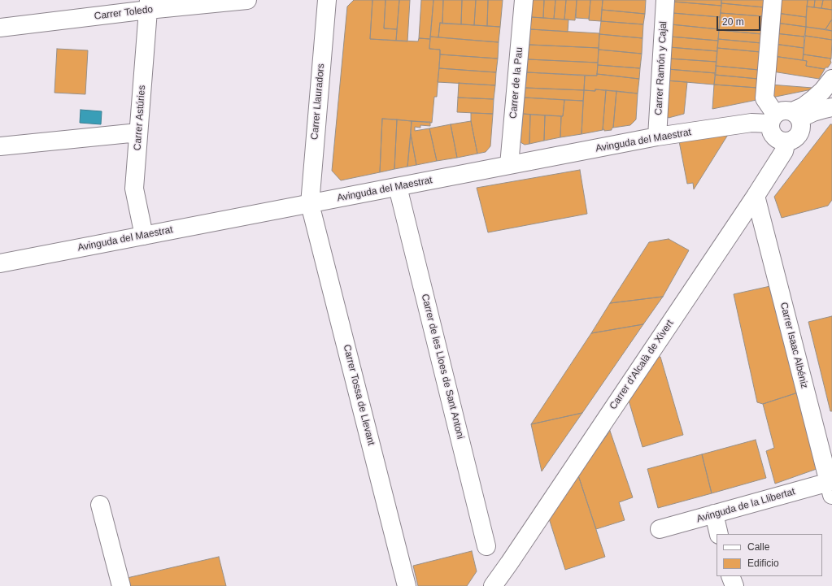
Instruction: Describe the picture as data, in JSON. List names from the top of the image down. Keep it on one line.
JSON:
{"streets":{"street":["Carrer Toledo","Carrer Ramón y Cajal","Carrer de la Pau","Carrer Llauradors","Carrer Astúries","Avinguda del Maestrat","Carrer Isaac Albéniz","Carrer d'Alcalà de Xivert","Carrer de les Lloes de Sant Antoni","Carrer Tossa de Llevant","Avinguda de la Llibertat"]},"crossings":[["Carrer Toledo","Carrer Astúries"],["Carrer Ramón y Cajal","Avinguda del Maestrat"],["Carrer de la Pau","Avinguda del Maestrat"],["Carrer Llauradors","Avinguda del Maestrat"],["Carrer Llauradors","Carrer Tossa de Llevant"],["Carrer Astúries","Avinguda del Maestrat"],["Avinguda del Maestrat","Carrer d'Alcalà de Xivert"],["Avinguda del Maestrat","Carrer de les Lloes de Sant Antoni"],["Avinguda del Maestrat","Carrer Tossa de Llevant"],["Carrer Isaac Albéniz","Carrer d'Alcalà de Xivert"],["Carrer Isaac Albéniz","Avinguda de la Llibertat"]],"legend":["Calle","Edificio"],"scale_bar":"20 m"}
